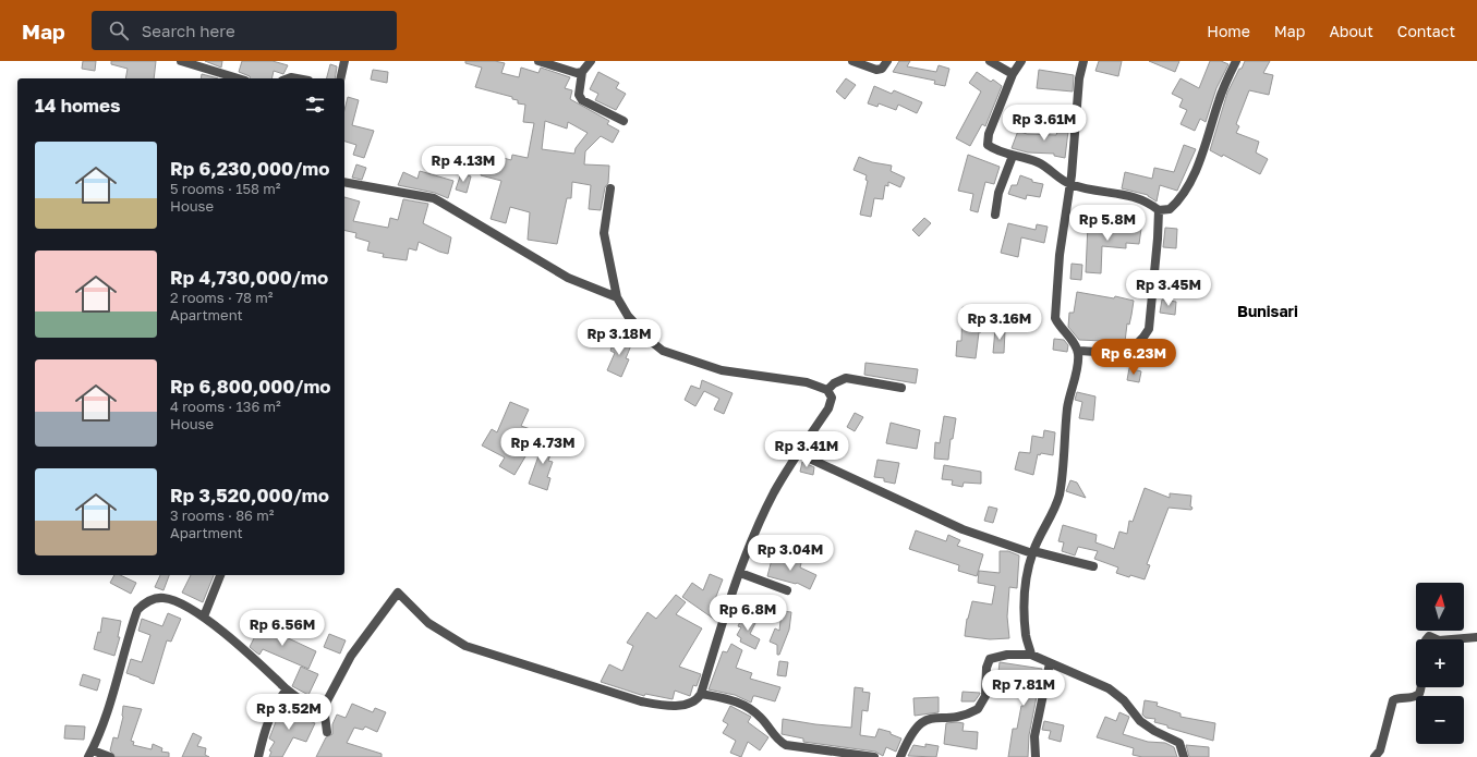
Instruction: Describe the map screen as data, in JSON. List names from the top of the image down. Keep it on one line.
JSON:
{"districts":["Bunisari"],"north":"top","page":{"header":"Map","search":"Search here","nav":["Home","Map","About","Contact"],"heading":"14 homes","price":["Rp 3.61M","Rp 4.13M","Rp 5.8M","Rp 3.45M","Rp 3.16M","Rp 3.18M","Rp 6.23M","Rp 4.73M","Rp 3.41M","Rp 3.04M","Rp 6.8M","Rp 6.56M","Rp 7.81M","Rp 3.52M"],"list":[{"name":"Rp 6,230,000/mo","note":"5 rooms · 158 m² · House"},{"name":"Rp 4,730,000/mo","note":"2 rooms · 78 m² · Apartment"},{"name":"Rp 6,800,000/mo","note":"4 rooms · 136 m² · House"},{"name":"Rp 3,520,000/mo","note":"3 rooms · 86 m² · Apartment"}],"map_buttons":["+","−"]}}
